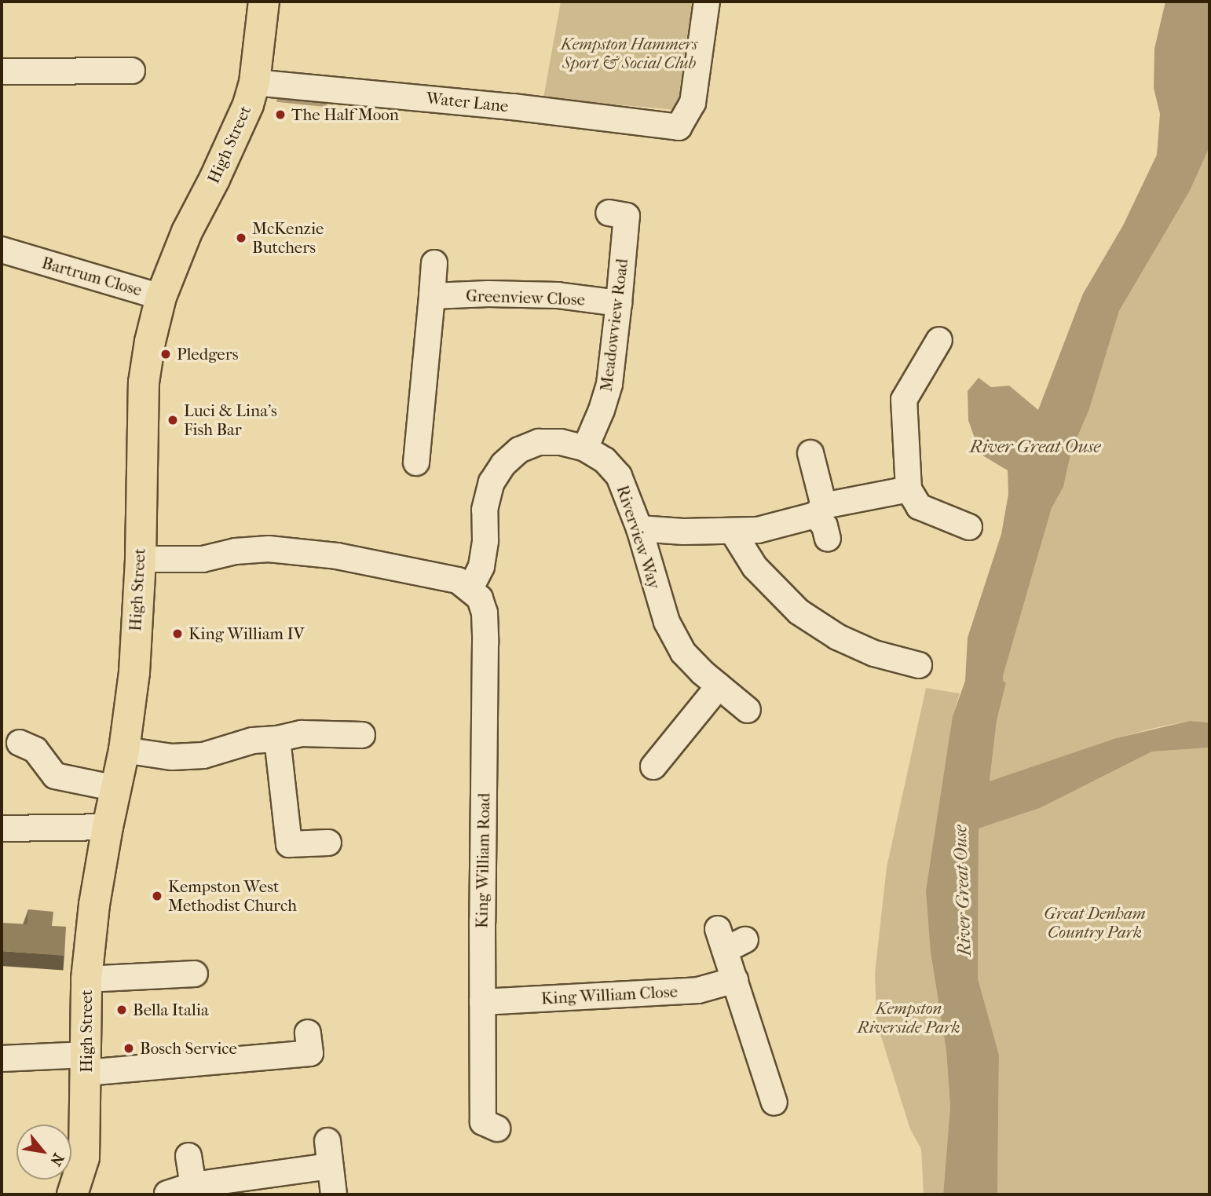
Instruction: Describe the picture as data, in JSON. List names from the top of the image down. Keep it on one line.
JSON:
{"streets":{"main road":["High Street"],"street":["Water Lane","Bartrum Close","Greenview Close","Meadowview Road","Riverview Way","King William Road","King William Close"]},"crossings":[["Water Lane","High Street"],["High Street","Bartrum Close"],["Greenview Close","Meadowview Road"],["Meadowview Road","Riverview Way"],["Riverview Way","King William Road"],["King William Road","King William Close"]],"water":["River Great Ouse"],"parks":["Kempston Hammers Sport & Social Club","Great Denham Country Park","Kempston Riverside Park"],"places":["The Half Moon","McKenzie Butchers","Pledgers","Luci & Lina's Fish Bar","King William IV","Kempston West Methodist Church","Bella Italia","Bosch Service"],"north":"bottom right"}
